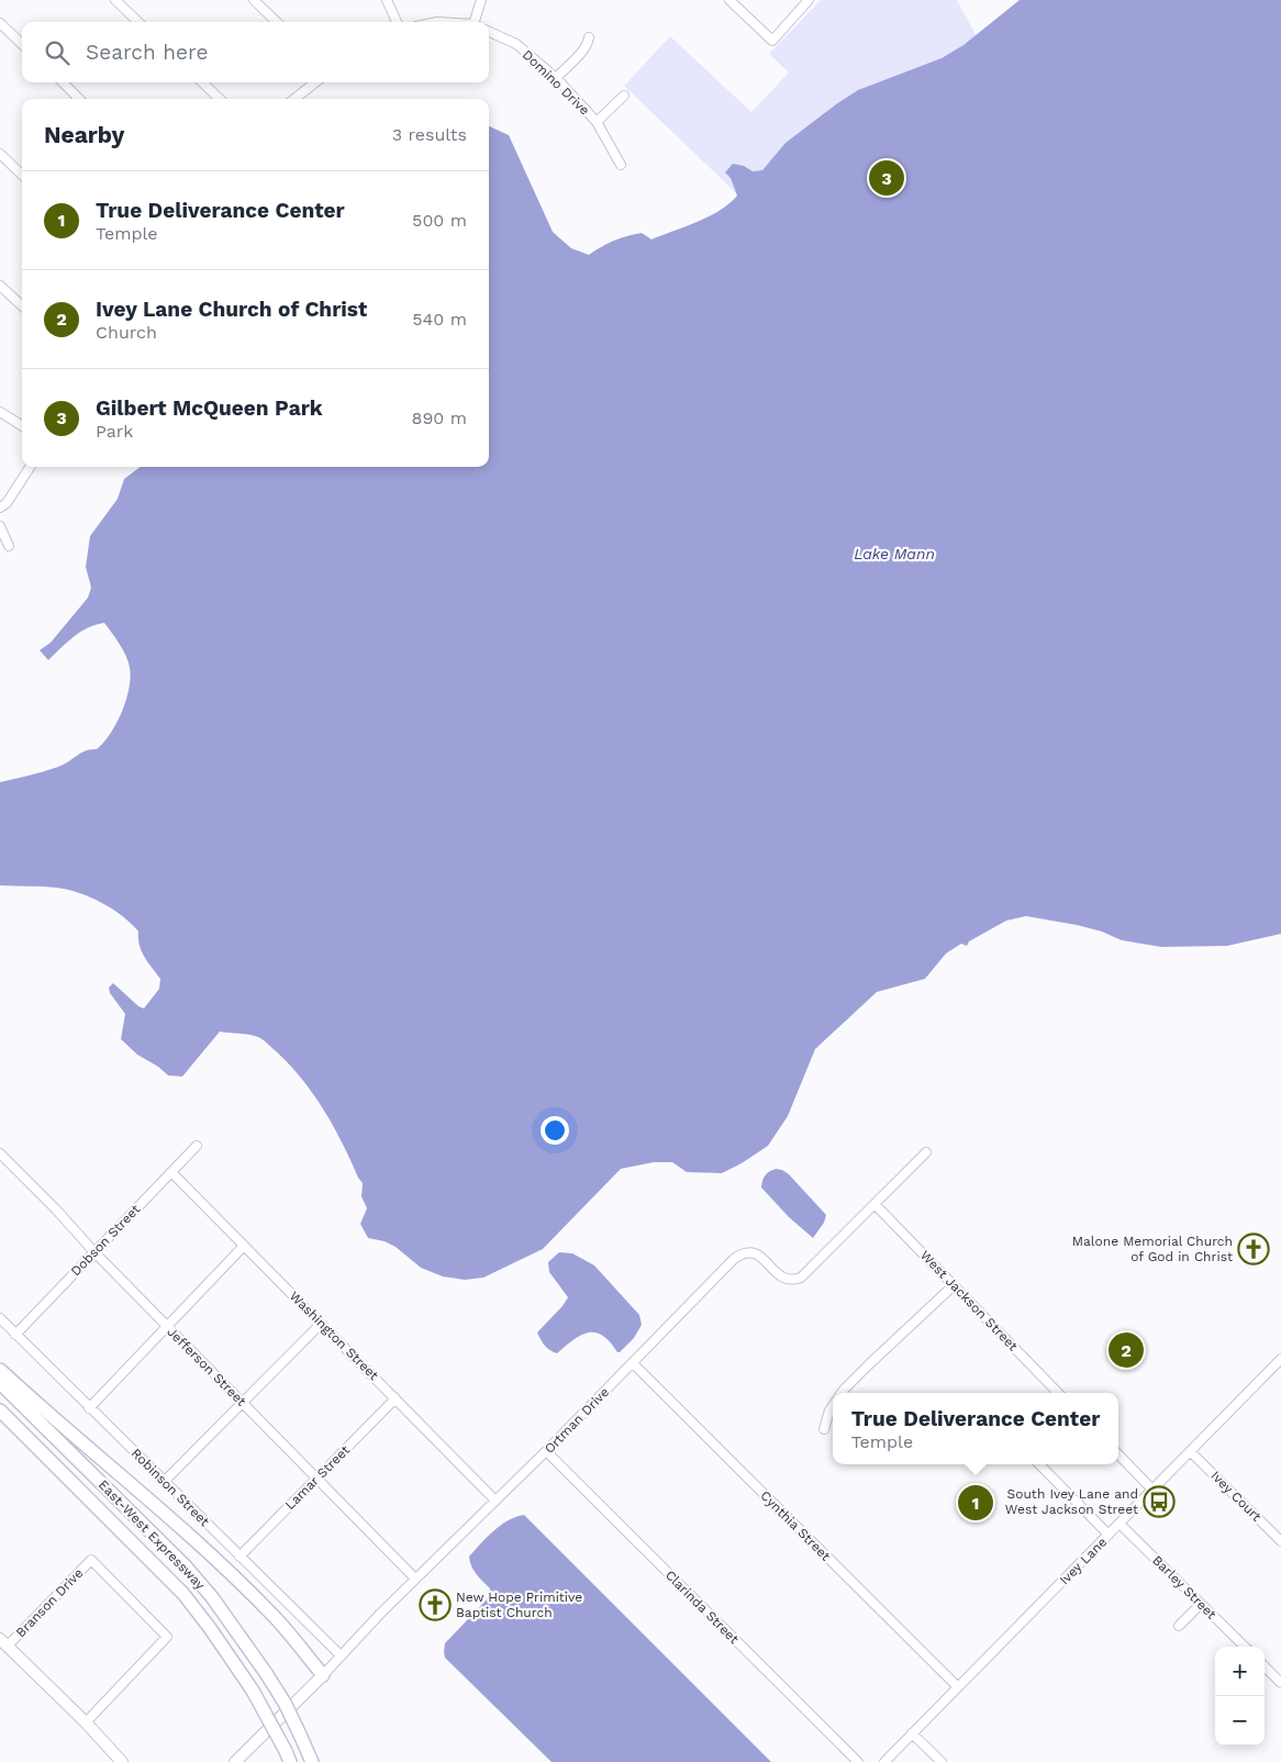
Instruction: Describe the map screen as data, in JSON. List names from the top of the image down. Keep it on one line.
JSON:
{"streets":{"highway":["East-West Expressway"],"main road":["Ortman Drive"],"street":["Domino Drive","Dobson Street","West Jackson Street","Washington Street","Jefferson Street","Lamar Street","Robinson Street","Ivey Court","Cynthia Street","Ivey Lane","Barley Street","Branson Drive","Clarinda Street"]},"crossings":[["Dobson Street","Washington Street"],["Dobson Street","Jefferson Street"],["Dobson Street","Robinson Street"],["West Jackson Street","Ortman Drive"],["Washington Street","Ortman Drive"],["Washington Street","Lamar Street"],["Jefferson Street","Ortman Drive"],["Jefferson Street","Lamar Street"],["Ortman Drive","Robinson Street"],["Ortman Drive","Cynthia Street"],["Ortman Drive","Clarinda Street"],["Lamar Street","Robinson Street"],["Ivey Court","Ivey Lane"],["Cynthia Street","Ivey Lane"],["Ivey Lane","Barley Street"]],"water":["Lake Mann"],"places":{"church":["Malone Memorial Church of God in Christ","New Hope Primitive Baptist Church"],"bus stop":["South Ivey Lane and West Jackson Street"]},"page":{"search":"Search here","heading":["Nearby","3 results"],"pins":["3","2","1"],"list":[{"mark":"1","name":"True Deliverance Center","note":"Temple","value":"500 m"},{"mark":"2","name":"Ivey Lane Church of Christ","note":"Church","value":"540 m"},{"mark":"3","name":"Gilbert McQueen Park","note":"Park","value":"890 m"}],"popup":["True Deliverance Center","Temple"],"map_buttons":["+","−"]}}
